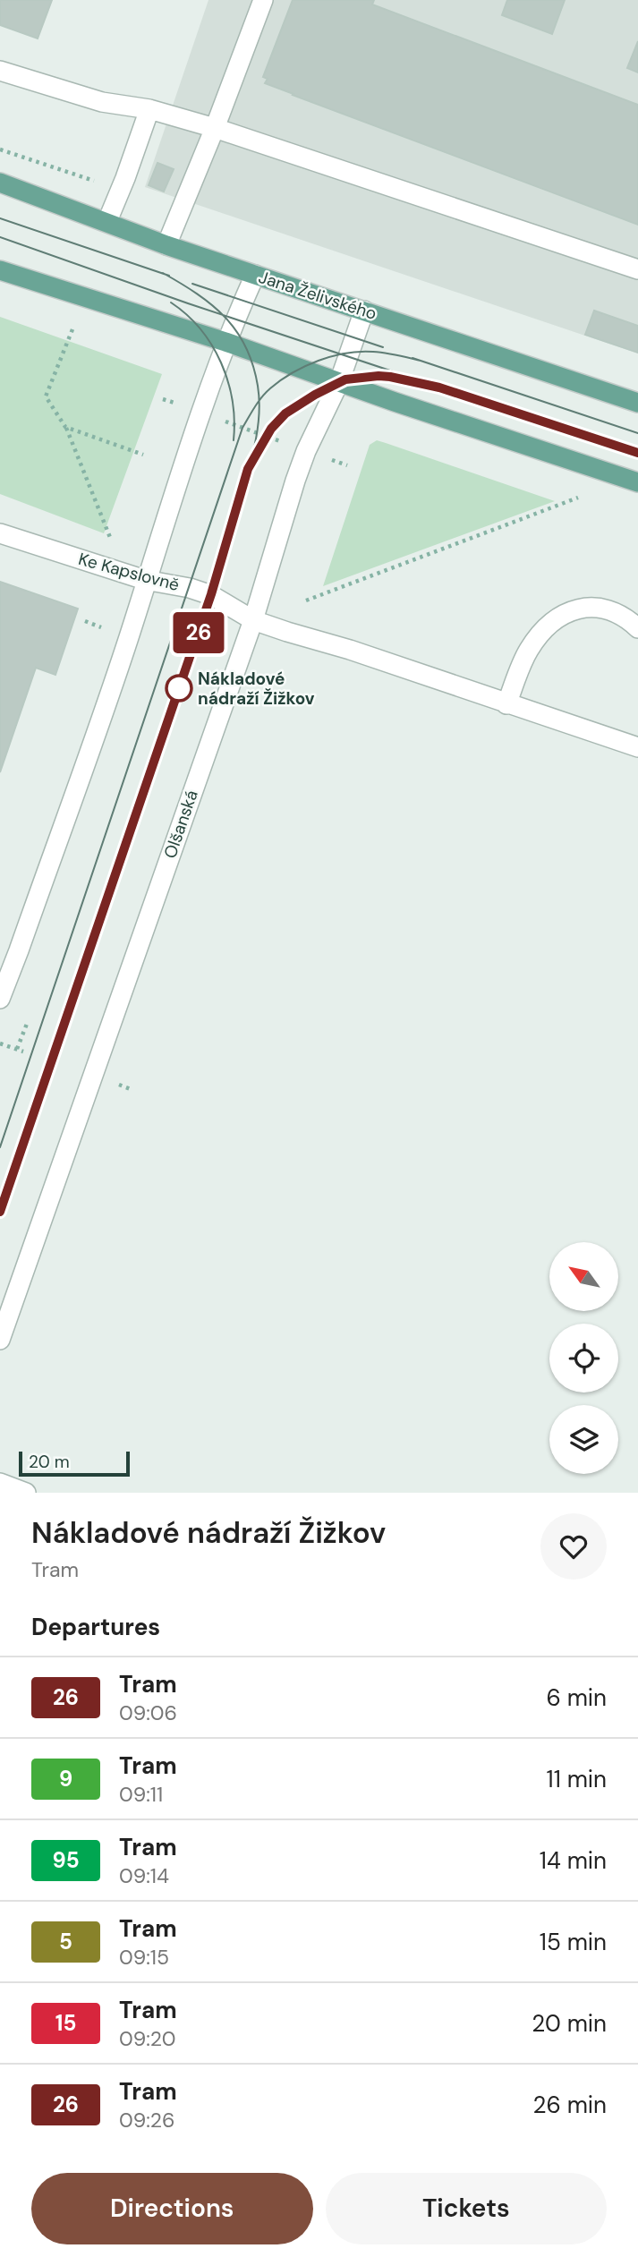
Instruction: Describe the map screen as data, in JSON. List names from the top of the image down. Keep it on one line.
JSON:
{"streets":{"main road":["Jana Želivského"],"street":["Ke Kapslovně","Olšanská"]},"crossings":[["Jana Želivského","Olšanská"],["Ke Kapslovně","Olšanská"]],"places":["Nákladové nádraží Žižkov"],"lines":["tram line 26"],"scale_bar":"20 m","north":"top left","page":{"on_map":"26","scale":"20 m","heading":[["Nákladové nádraží Žižkov","Tram"],"Departures"],"list":[{"mark":"26","name":"Tram","note":"09:06","value":"6 min"},{"mark":"9","name":"Tram","note":"09:11","value":"11 min"},{"mark":"95","name":"Tram","note":"09:14","value":"14 min"},{"mark":"5","name":"Tram","note":"09:15","value":"15 min"},{"mark":"15","name":"Tram","note":"09:20","value":"20 min"},{"mark":"26","name":"Tram","note":"09:26","value":"26 min"}],"buttons":["Directions","Tickets"]}}
